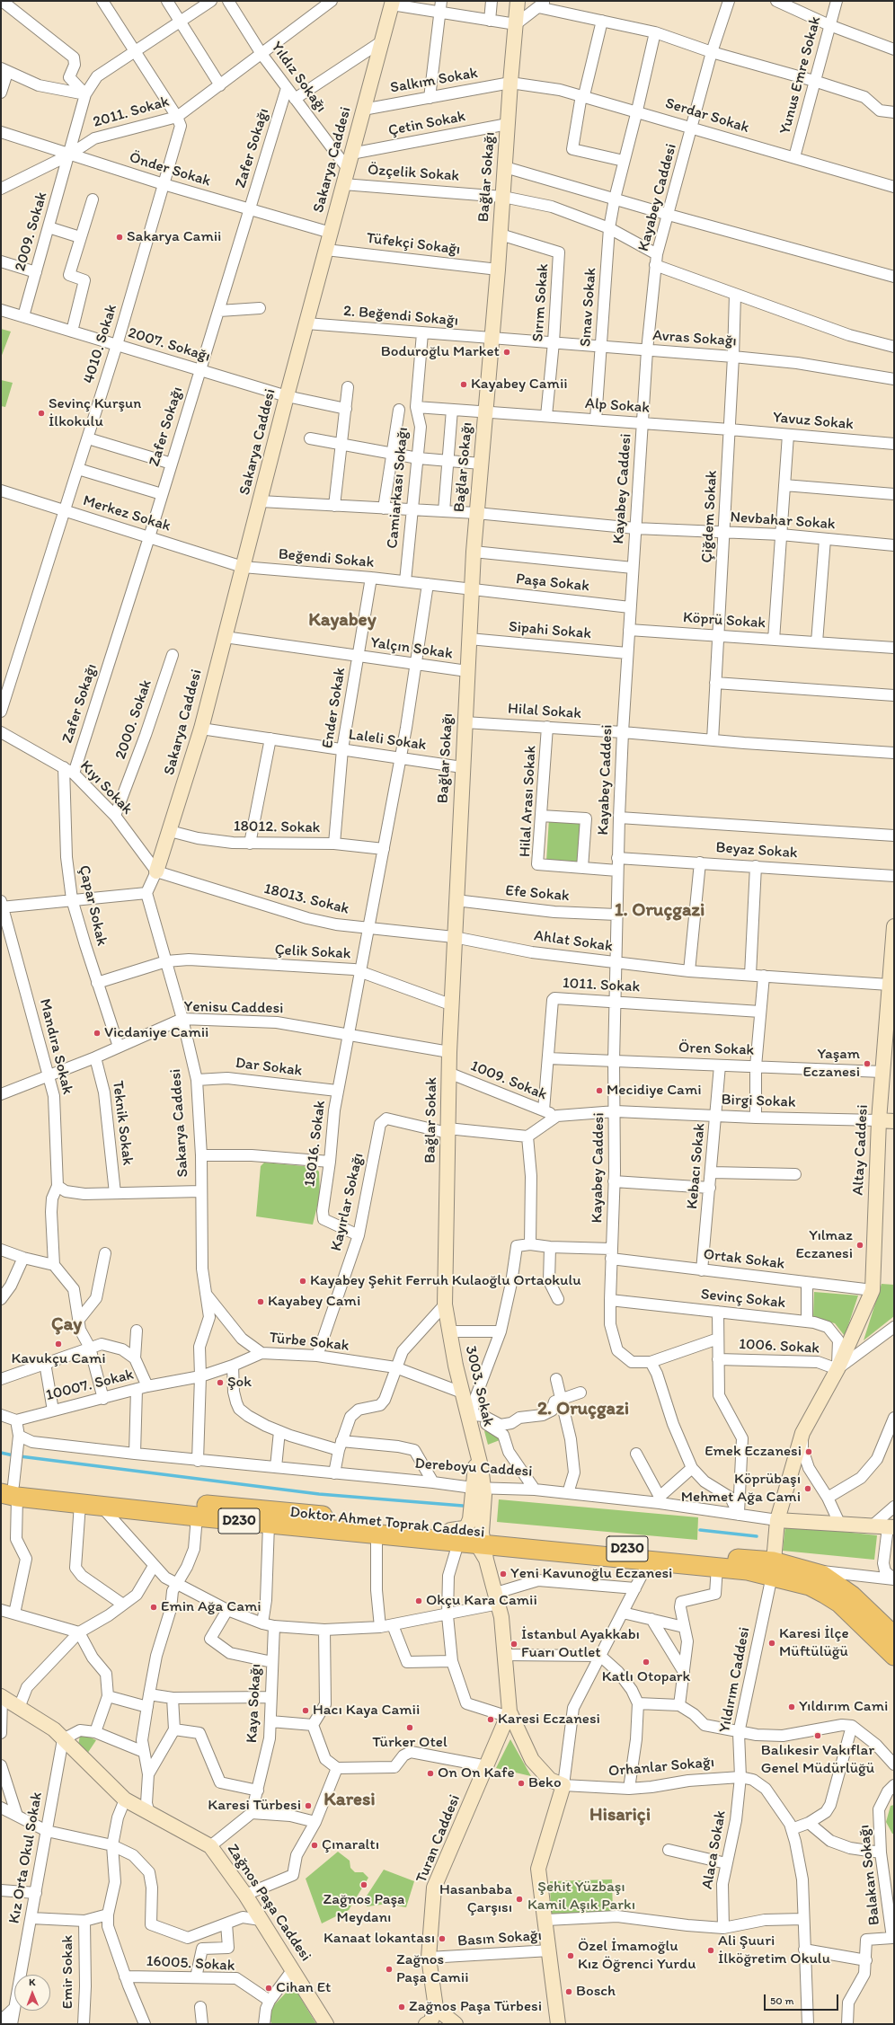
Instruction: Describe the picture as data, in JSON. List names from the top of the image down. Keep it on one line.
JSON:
{"streets":{"highway":["D230","Doktor Ahmet Toprak Caddesi"],"main road":["Sakarya Caddesi","Bağlar Sokağı","Bağlar Sokak","Altay Caddesi","3003. Sokak","Dereboyu Caddesi","Turan Caddesi","Zağnos Paşa Caddesi"],"street":["Yunus Emre Sokak","Yıldız Sokağı","Salkım Sokak","2011. Sokak","Serdar Sokak","Çetin Sokak","Zafer Sokağı","Önder Sokak","Özçelik Sokak","Kayabey Caddesi","2009. Sokak","Tüfekçi Sokağı","Sırım Sokak","Sınav Sokak","2. Beğendi Sokağı","Avras Sokağı","4010. Sokak","2007. Sokağı","Alp Sokak","Yavuz Sokak","Camiarkası Sokağı","Merkez Sokak","Çiğdem Sokak","Nevbahar Sokak","Beğendi Sokak","Paşa Sokak","Köprü Sokak","Sipahi Sokak","Yalçın Sokak","Ender Sokak","Hilal Sokak","2000. Sokak","Laleli Sokak","Kıyı Sokak","Hilal Arası Sokak","18012. Sokak","Beyaz Sokak","Efe Sokak","18013. Sokak","Çapar Sokak","Ahlat Sokak","Çelik Sokak","1011. Sokak","Yenisu Caddesi","Mandıra Sokak","Ören Sokak","Dar Sokak","1009. Sokak","Birgi Sokak","Teknik Sokak","18016. Sokak","Kebacı Sokak","Kayırlar Sokağı","Ortak Sokak","Sevinç Sokak","Türbe Sokak","1006. Sokak","10007. Sokak","Yıldırım Caddesi","Kaya Sokağı","Orhanlar Sokağı","Alaca Sokak","Kız Orta Okul Sokak","Balakan Sokağı","Basın Sokağı","16005. Sokak","Emir Sokak"]},"crossings":[["Yunus Emre Sokak","Serdar Sokak"],["Yıldız Sokağı","2011. Sokak"],["Yıldız Sokağı","Zafer Sokağı"],["Yıldız Sokağı","Sakarya Caddesi"],["Salkım Sokak","Serdar Sokak"],["Salkım Sokak","Sakarya Caddesi"],["Salkım Sokak","Bağlar Sokağı"],["2011. Sokak","Önder Sokak"],["2011. Sokak","2009. Sokak"],["2011. Sokak","4010. Sokak"],["Serdar Sokak","Bağlar Sokağı"],["Serdar Sokak","Kayabey Caddesi"],["Serdar Sokak","Sınav Sokak"],["Çetin Sokak","Sakarya Caddesi"],["Çetin Sokak","Bağlar Sokağı"],["Zafer Sokağı","Önder Sokak"],["Zafer Sokağı","2007. Sokağı"],["Zafer Sokağı","Merkez Sokak"],["Zafer Sokağı","Kıyı Sokak"],["Sakarya Caddesi","Önder Sokak"],["Sakarya Caddesi","Özçelik Sokak"],["Sakarya Caddesi","Tüfekçi Sokağı"],["Sakarya Caddesi","2. Beğendi Sokağı"],["Sakarya Caddesi","2007. Sokağı"],["Sakarya Caddesi","Merkez Sokak"],["Sakarya Caddesi","Nevbahar Sokak"],["Sakarya Caddesi","Beğendi Sokak"],["Sakarya Caddesi","Yalçın Sokak"],["Sakarya Caddesi","Laleli Sokak"],["Sakarya Caddesi","Kıyı Sokak"],["Sakarya Caddesi","18012. Sokak"],["Sakarya Caddesi","18013. Sokak"],["Sakarya Caddesi","Çelik Sokak"],["Sakarya Caddesi","Yenisu Caddesi"],["Sakarya Caddesi","Dar Sokak"],["Sakarya Caddesi","Türbe Sokak"],["Sakarya Caddesi","10007. Sokak"],["Sakarya Caddesi","Dereboyu Caddesi"],["Önder Sokak","2009. Sokak"],["Önder Sokak","4010. Sokak"],["Özçelik Sokak","Bağlar Sokağı"],["Özçelik Sokak","Kayabey Caddesi"],["Özçelik Sokak","Sınav Sokak"],["Özçelik Sokak","Çiğdem Sokak"],["Bağlar Sokağı","Tüfekçi Sokağı"],["Bağlar Sokağı","Sırım Sokak"],["Bağlar Sokağı","2. Beğendi Sokağı"],["Bağlar Sokağı","Avras Sokağı"],["Bağlar Sokağı","Alp Sokak"],["Bağlar Sokağı","Nevbahar Sokak"],["Bağlar Sokağı","Beğendi Sokak"],["Bağlar Sokağı","Paşa Sokak"],["Bağlar Sokağı","Sipahi Sokak"],["Bağlar Sokağı","Yalçın Sokak"],["Bağlar Sokağı","Hilal Sokak"],["Bağlar Sokağı","Laleli Sokak"],["Bağlar Sokağı","Efe Sokak"],["Bağlar Sokağı","18013. Sokak"],["Bağlar Sokağı","Ahlat Sokak"],["Bağlar Sokağı","Bağlar Sokak"],["Kayabey Caddesi","Avras Sokağı"],["Kayabey Caddesi","Alp Sokak"],["Kayabey Caddesi","Nevbahar Sokak"],["Kayabey Caddesi","Paşa Sokak"],["Kayabey Caddesi","Köprü Sokak"],["Kayabey Caddesi","Sipahi Sokak"],["Kayabey Caddesi","Hilal Sokak"],["Kayabey Caddesi","Hilal Arası Sokak"],["Kayabey Caddesi","Beyaz Sokak"],["Kayabey Caddesi","Efe Sokak"],["Kayabey Caddesi","Ahlat Sokak"],["Kayabey Caddesi","1011. Sokak"],["Kayabey Caddesi","Ören Sokak"],["Kayabey Caddesi","Birgi Sokak"],["Kayabey Caddesi","Ortak Sokak"],["Kayabey Caddesi","Sevinç Sokak"],["2009. Sokak","4010. Sokak"],["2009. Sokak","2007. Sokağı"],["Sırım Sokak","Avras Sokağı"],["Sırım Sokak","Alp Sokak"],["Sınav Sokak","Avras Sokağı"],["Sınav Sokak","Alp Sokak"],["2. Beğendi Sokağı","Avras Sokağı"],["2. Beğendi Sokağı","Camiarkası Sokağı"],["Avras Sokağı","Çiğdem Sokak"],["4010. Sokak","2007. Sokağı"],["4010. Sokak","Merkez Sokak"],["Alp Sokak","Yavuz Sokak"],["Alp Sokak","Camiarkası Sokağı"],["Alp Sokak","Çiğdem Sokak"],["Yavuz Sokak","Çiğdem Sokak"],["Camiarkası Sokağı","Nevbahar Sokak"],["Camiarkası Sokağı","Beğendi Sokak"],["Merkez Sokak","Beğendi Sokak"],["Çiğdem Sokak","Nevbahar Sokak"],["Çiğdem Sokak","Köprü Sokak"],["Çiğdem Sokak","Hilal Sokak"],["Beğendi Sokak","Paşa Sokak"],["Beğendi Sokak","Ender Sokak"],["Beğendi Sokak","18016. Sokak"],["Yalçın Sokak","Ender Sokak"],["Yalçın Sokak","18016. Sokak"],["Ender Sokak","Laleli Sokak"],["Ender Sokak","18012. Sokak"],["Hilal Sokak","Hilal Arası Sokak"],["2000. Sokak","Kıyı Sokak"],["Laleli Sokak","18016. Sokak"],["Kıyı Sokak","18013. Sokak"],["Kıyı Sokak","Çapar Sokak"],["18012. Sokak","18016. Sokak"],["18013. Sokak","Ahlat Sokak"],["18013. Sokak","Bağlar Sokak"],["18013. Sokak","18016. Sokak"],["Çapar Sokak","Çelik Sokak"],["Çapar Sokak","Yenisu Caddesi"],["Ahlat Sokak","Bağlar Sokak"],["Ahlat Sokak","Altay Caddesi"],["Çelik Sokak","Bağlar Sokak"],["Çelik Sokak","18016. Sokak"],["1011. Sokak","Ören Sokak"],["1011. Sokak","1009. Sokak"],["Yenisu Caddesi","Mandıra Sokak"],["Yenisu Caddesi","Bağlar Sokak"],["Yenisu Caddesi","Teknik Sokak"],["Yenisu Caddesi","18016. Sokak"],["Ören Sokak","Altay Caddesi"],["Ören Sokak","Kebacı Sokak"],["Dar Sokak","18016. Sokak"],["1009. Sokak","Birgi Sokak"],["1009. Sokak","Bağlar Sokak"],["Birgi Sokak","Altay Caddesi"],["Birgi Sokak","Kebacı Sokak"],["Bağlar Sokak","Kayırlar Sokağı"],["Bağlar Sokak","3003. Sokak"],["18016. Sokak","Kayırlar Sokağı"],["Altay Caddesi","Ortak Sokak"],["Altay Caddesi","Sevinç Sokak"],["Altay Caddesi","1006. Sokak"],["Altay Caddesi","Dereboyu Caddesi"],["Altay Caddesi","D230"],["Altay Caddesi","Doktor Ahmet Toprak Caddesi"],["Altay Caddesi","Yıldırım Caddesi"],["Kebacı Sokak","Ortak Sokak"],["Kayırlar Sokağı","Türbe Sokak"],["Sevinç Sokak","1006. Sokak"],["Türbe Sokak","10007. Sokak"],["Türbe Sokak","3003. Sokak"],["3003. Sokak","Dereboyu Caddesi"],["3003. Sokak","Doktor Ahmet Toprak Caddesi"],["3003. Sokak","Turan Caddesi"],["D230","Doktor Ahmet Toprak Caddesi"],["D230","Yıldırım Caddesi"],["Doktor Ahmet Toprak Caddesi","Yıldırım Caddesi"],["Doktor Ahmet Toprak Caddesi","Turan Caddesi"],["Yıldırım Caddesi","Orhanlar Sokağı"],["Yıldırım Caddesi","Alaca Sokak"],["Orhanlar Sokağı","Turan Caddesi"],["Orhanlar Sokağı","Alaca Sokak"],["Turan Caddesi","Basın Sokağı"],["Kız Orta Okul Sokak","Zağnos Paşa Caddesi"]],"districts":["Kayabey","1. Oruçgazi","Çay","2. Oruçgazi","Karesi","Hisariçi"],"parks":["Şehit Yüzbaşı Kamil Aşık Parkı"],"places":["Sakarya Camii","Boduroğlu Market","Kayabey Camii","Sevinç Kurşun İlkokulu","Vicdaniye Camii","Yaşam Eczanesi","Mecidiye Cami","Yılmaz Eczanesi","Kayabey Şehit Ferruh Kulaoğlu Ortaokulu","Kayabey Cami","Kavukçu Cami","Şok","Emek Eczanesi","Köprübaşı Mehmet Ağa Cami","Yeni Kavunoğlu Eczanesi","Okçu Kara Camii","Emin Ağa Cami","Karesi İlçe Müftülüğü","İstanbul Ayakkabı Fuarı Outlet","Katlı Otopark","Yıldırım Cami","Hacı Kaya Camii","Karesi Eczanesi","Türker Otel","Balıkesir Vakıflar Genel Müdürlüğü","On On Kafe","Beko","Karesi Türbesi","Çınaraltı","Zağnos Paşa Meydanı","Hasanbaba Çarşısı","Kanaat lokantası","Ali Şuuri İlköğretim Okulu","Özel İmamoğlu Kız Öğrenci Yurdu","Zağnos Paşa Camii","Cihan Et","Bosch","Zağnos Paşa Türbesi"],"scale_bar":"50 m","north":"top"}
